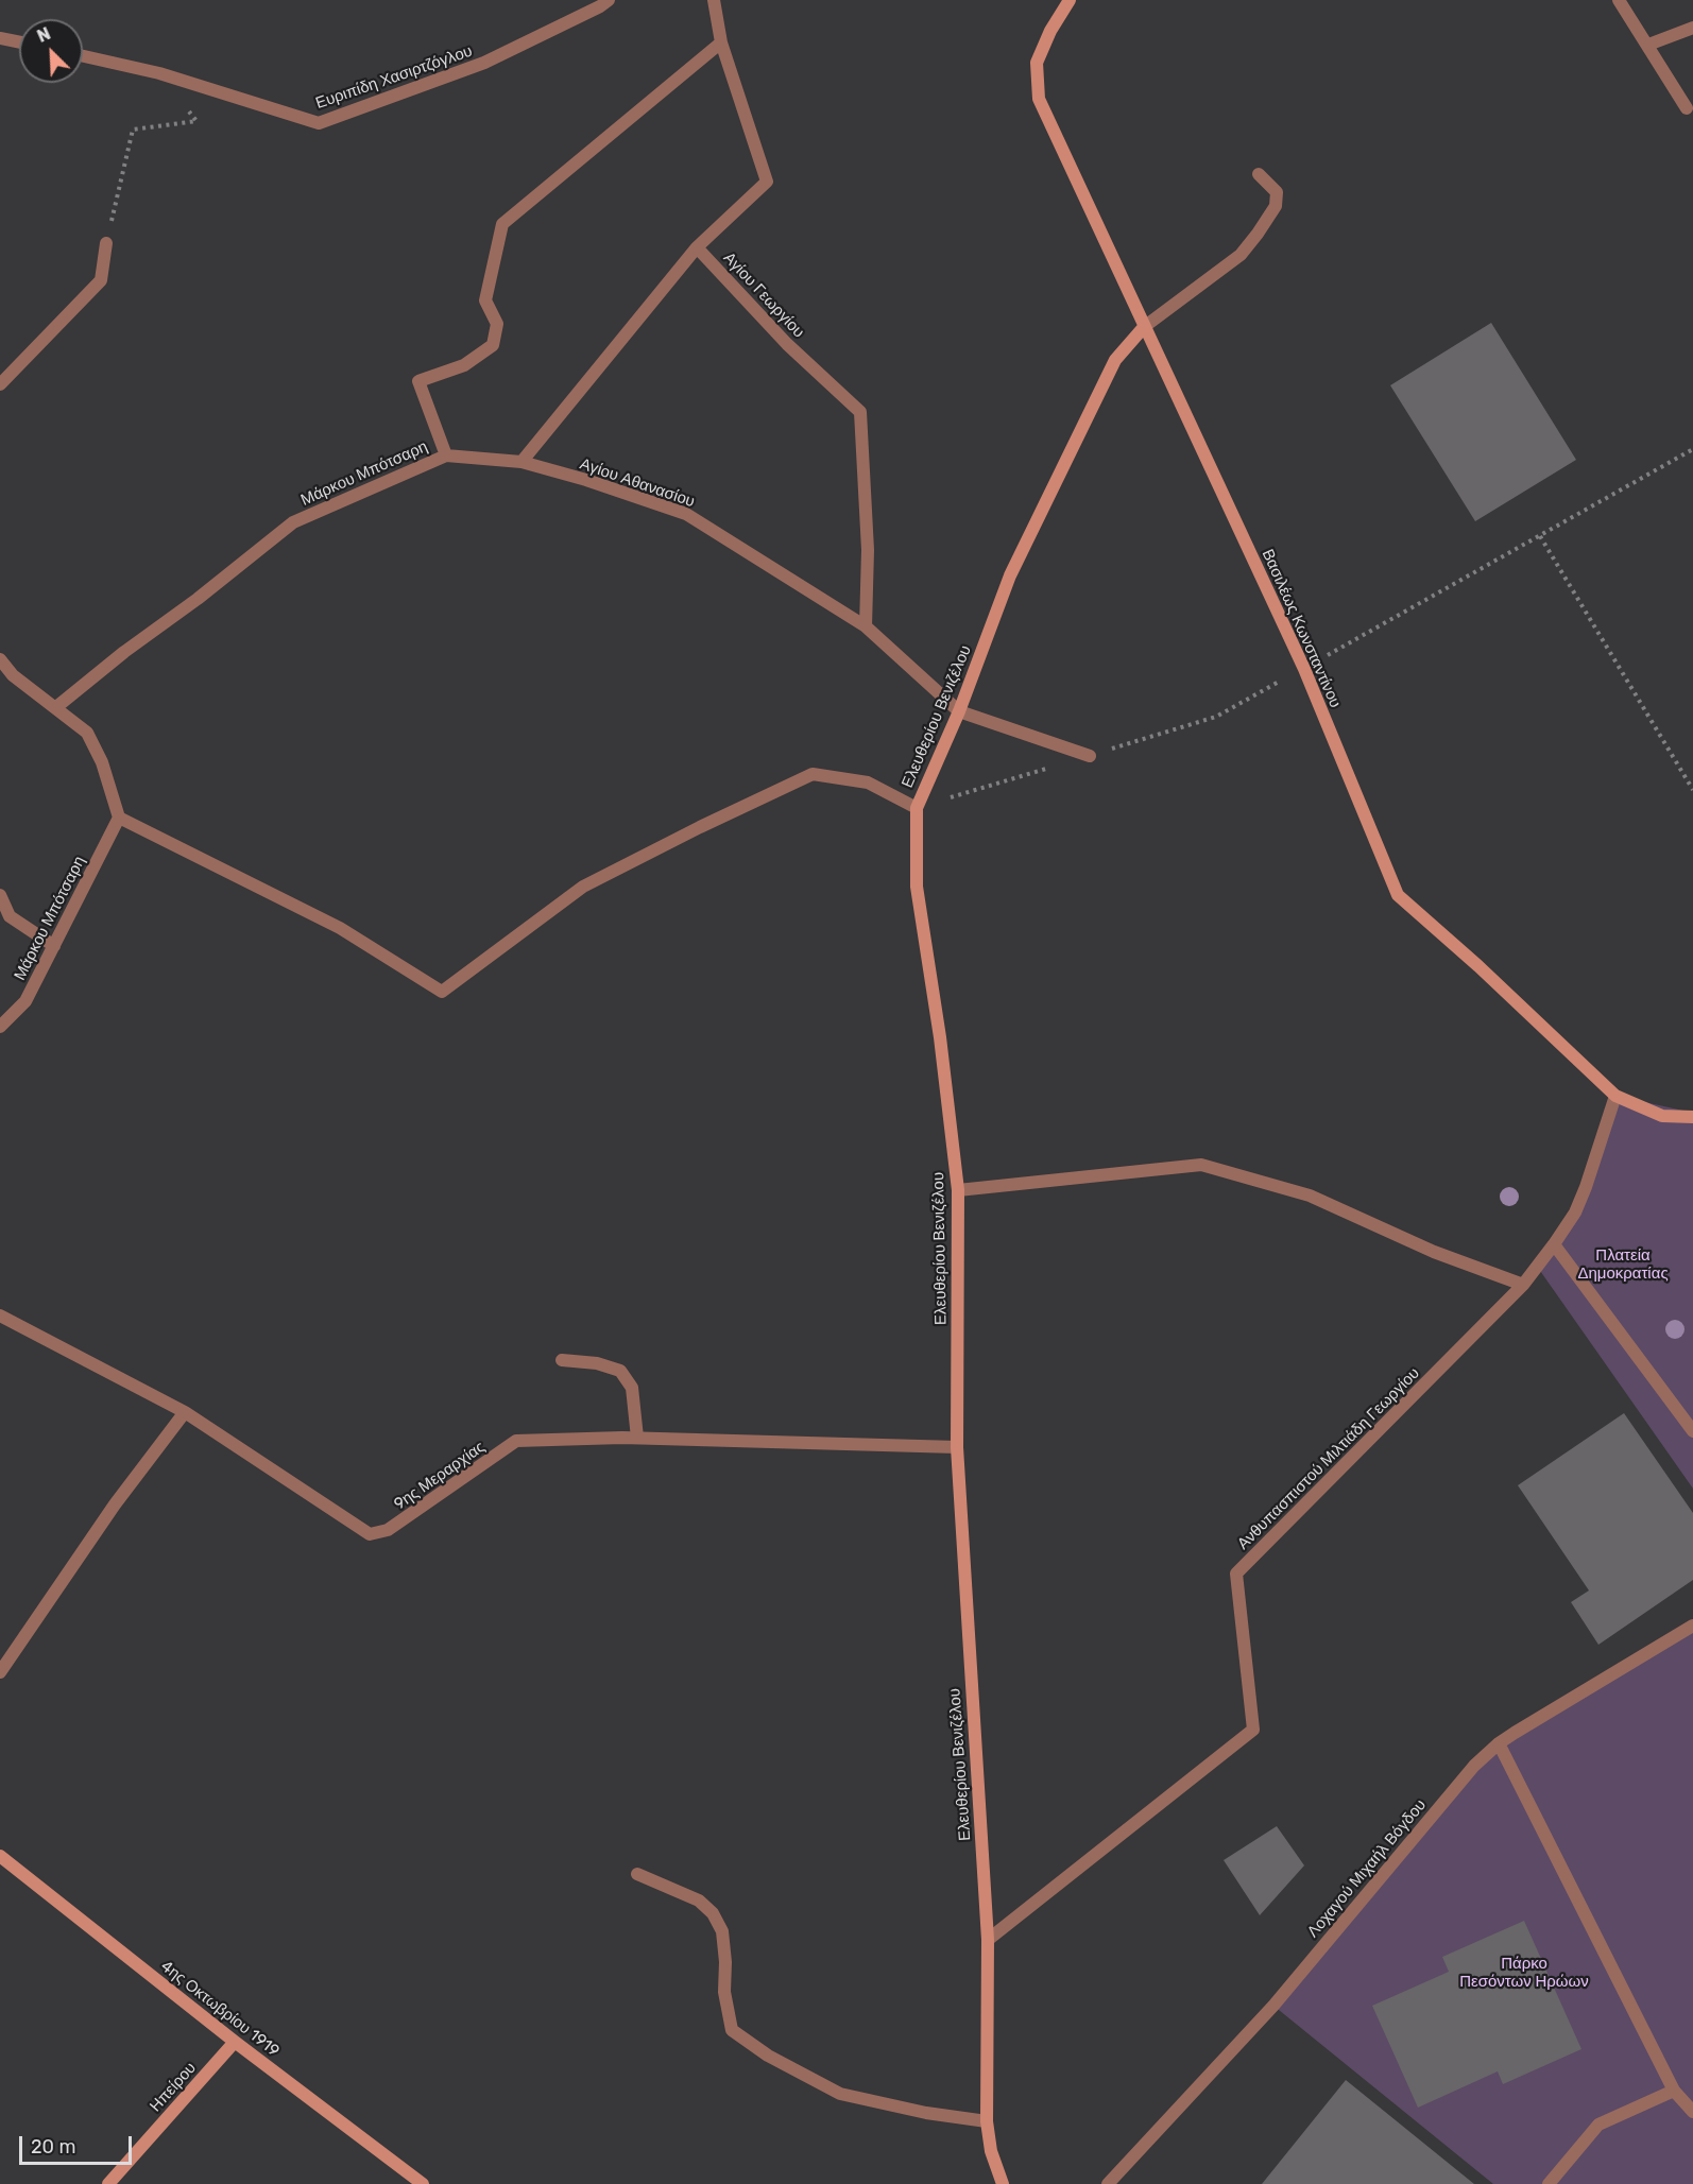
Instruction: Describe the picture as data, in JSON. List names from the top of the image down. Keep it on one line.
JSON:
{"streets":{"street":["Ευριπίδη Χασιρτζόγλου","Αγίου Γεωργίου","Μάρκου Μπότσαρη","Αγίου Αθανασίου","Βασιλέως Κωνσταντίνου","Ελευθερίου Βενιζέλου","Ανθυπασπιστού Μιλτιάδη Γεωργίου","9ης Μεραρχίας","Λοχαγού Μιχαήλ Βόγδου","4ης Οκτωβρίου 1919","Ηπείρου"]},"crossings":[["Αγίου Γεωργίου","Αγίου Αθανασίου"],["Μάρκου Μπότσαρη","Αγίου Αθανασίου"],["Αγίου Αθανασίου","Ελευθερίου Βενιζέλου"],["Βασιλέως Κωνσταντίνου","Ελευθερίου Βενιζέλου"],["Ελευθερίου Βενιζέλου","Ανθυπασπιστού Μιλτιάδη Γεωργίου"],["Ελευθερίου Βενιζέλου","9ης Μεραρχίας"],["4ης Οκτωβρίου 1919","Ηπείρου"]],"parks":["Πλατεία Δημοκρατίας","Πάρκο Πεσόντων Ηρώων"],"scale_bar":"20 m","north":"top left"}
